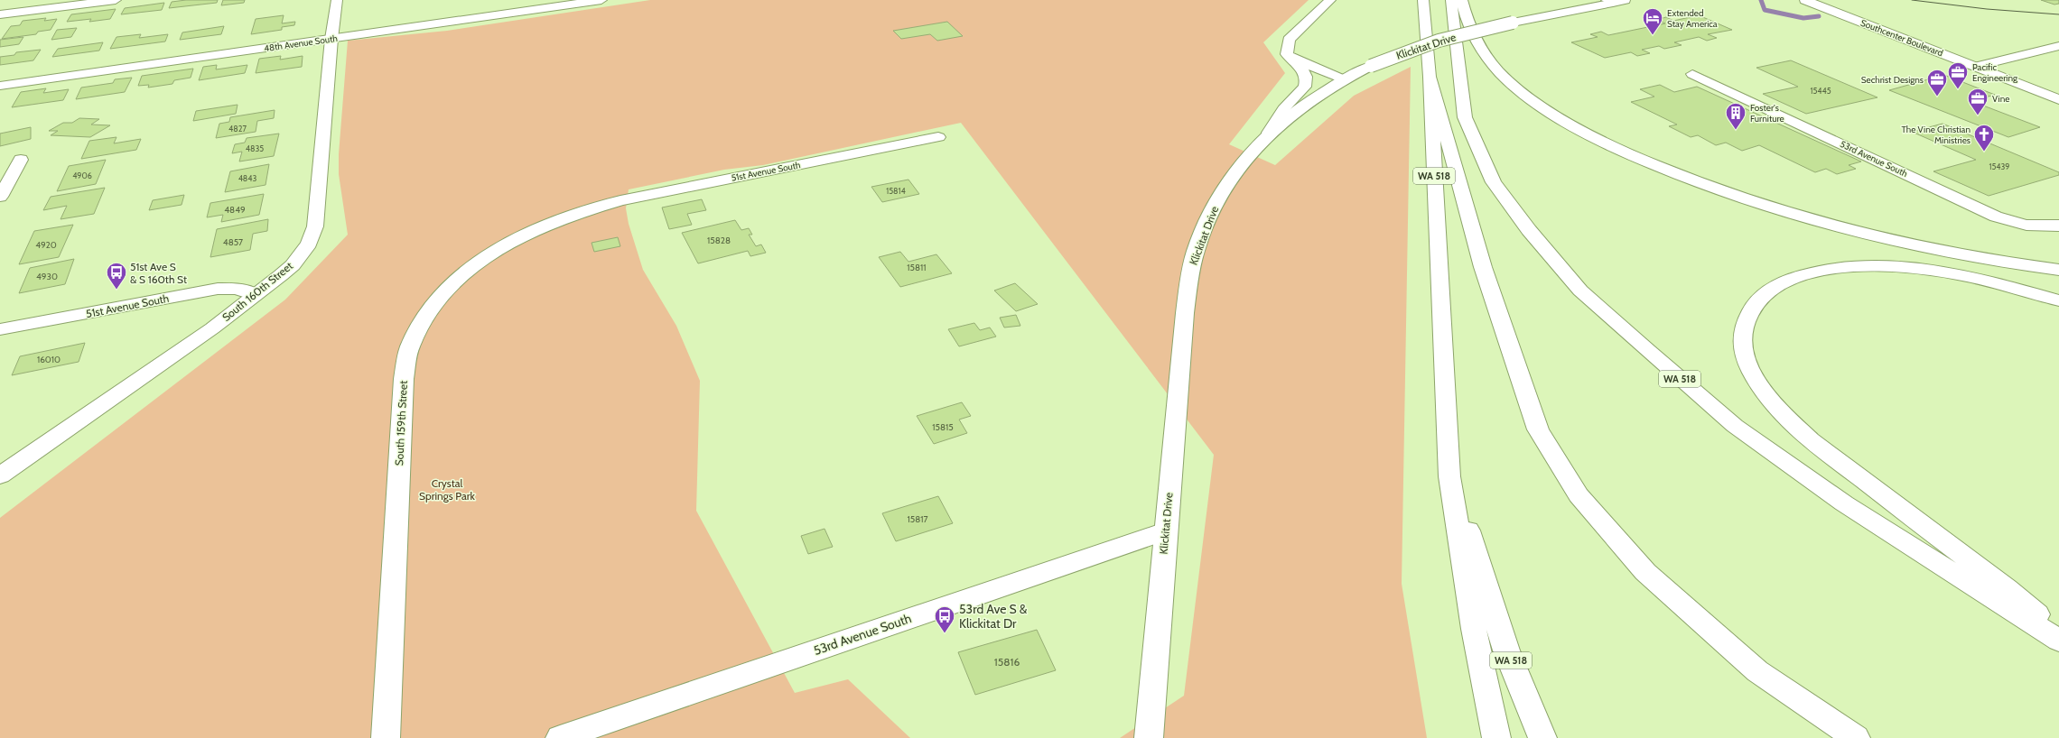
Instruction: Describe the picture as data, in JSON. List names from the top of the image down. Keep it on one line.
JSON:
{"streets":{"main road":["Southcenter Boulevard","48th Avenue South","Klickitat Drive","53rd Avenue South","51st Avenue South","WA 518","South 160th Street","South 159th Street"]},"crossings":[["48th Avenue South","South 160th Street"],["Klickitat Drive","53rd Avenue South"],["51st Avenue South","South 160th Street"],["51st Avenue South","South 159th Street"]],"parks":["Crystal Springs Park"],"places":{"hotel":["Extended Stay America"],"office":["Pacific Engineering","Sechrist Designs","Vine"],"building":["Foster's Furniture"],"church":["The Vine Christian Ministries"],"bus stop":["51st Ave S & S 160th St","53rd Ave S & Klickitat Dr"]},"house_numbers":["15445","4827","4835","15439","4906","4843","15814","4849","15828","4857","4920","15811","4930","16010","15815","15817","15816"]}
